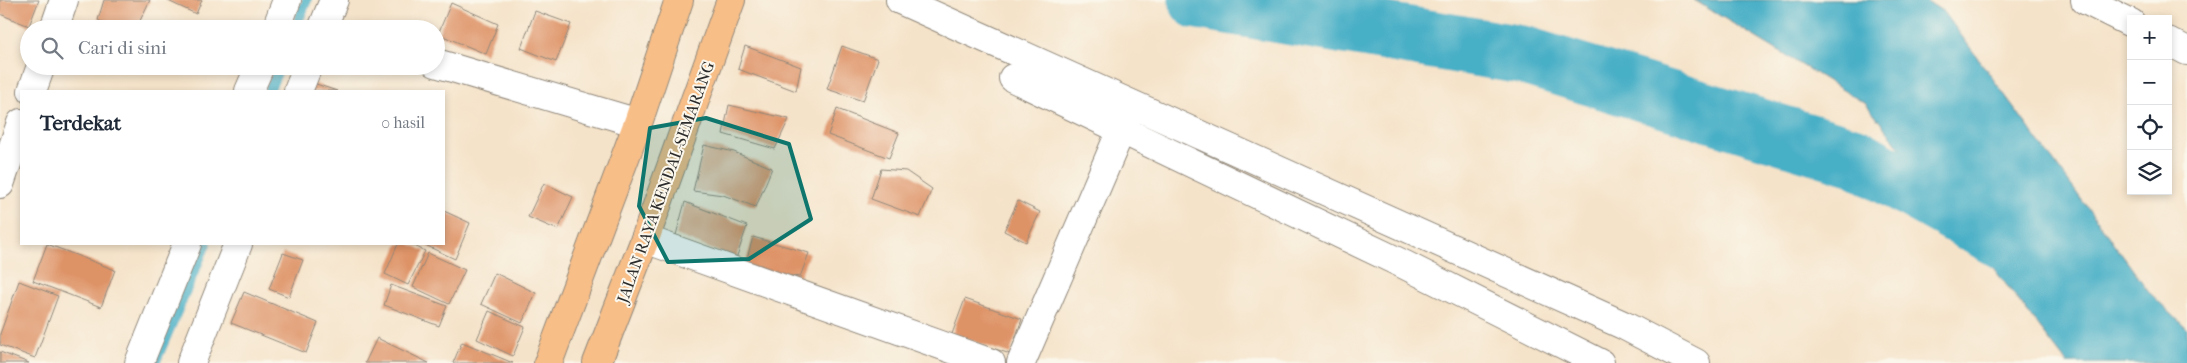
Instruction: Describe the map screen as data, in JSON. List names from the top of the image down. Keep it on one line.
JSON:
{"streets":{"highway":["JALAN RAYA KENDAL-SEMARANG"]},"page":{"map_buttons":["+","−"],"search":"Cari di sini","heading":["Terdekat","0 hasil"]}}
